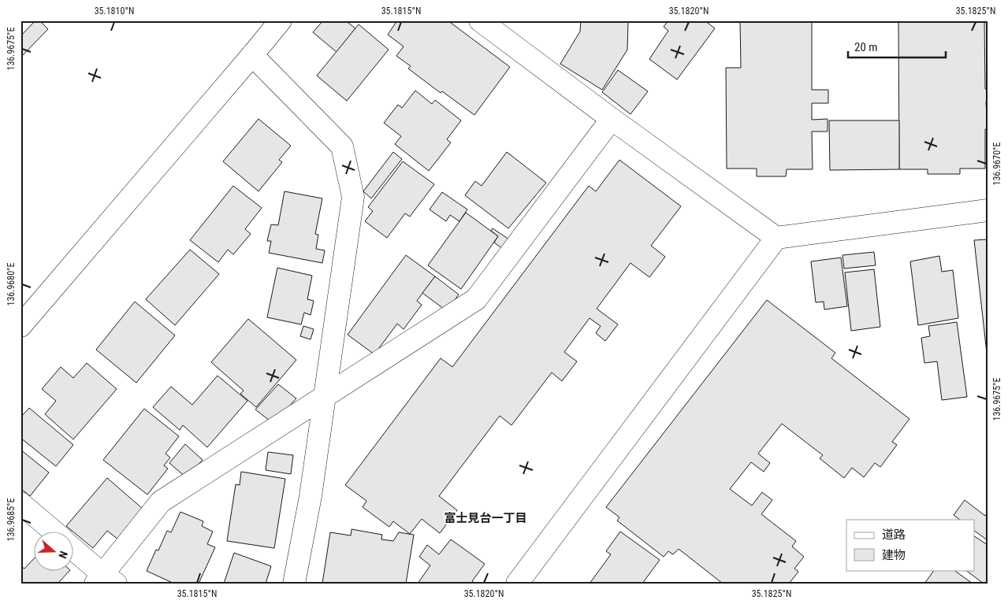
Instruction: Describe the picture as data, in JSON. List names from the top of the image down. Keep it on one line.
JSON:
{"districts":["富士見台一丁目"],"legend":["道路","建物"],"scale_bar":"20 m","north":"right","coordinates":["35.1810°N","35.1815°N","35.1820°N","35.1825°N","136.9675°E","136.9670°E","136.9680°E","136.9685°E"]}
